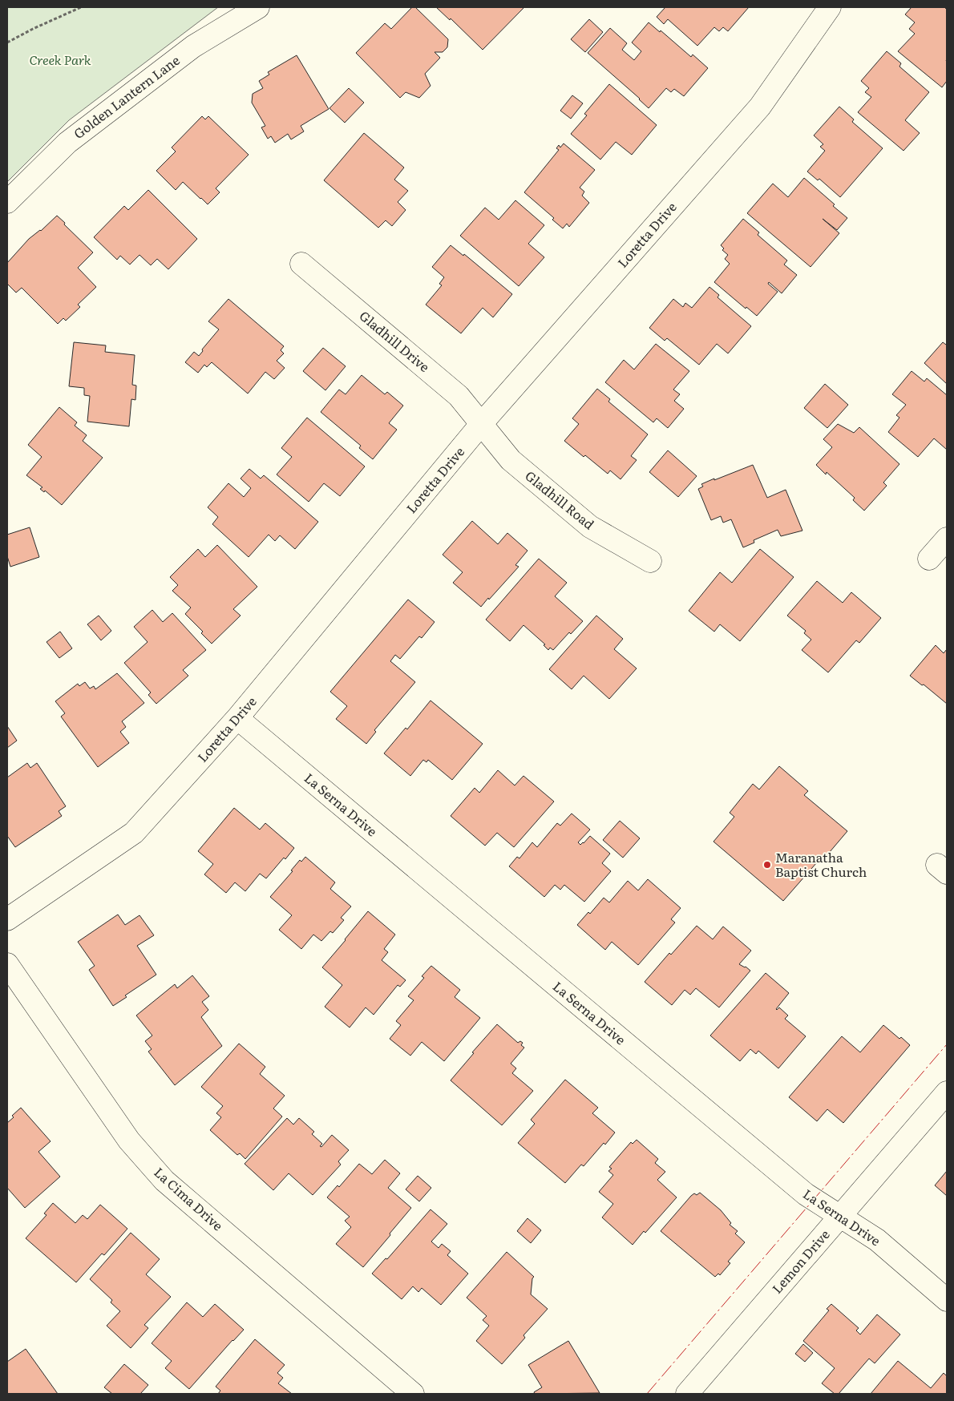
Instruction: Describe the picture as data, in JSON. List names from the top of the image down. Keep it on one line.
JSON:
{"streets":{"street":["Golden Lantern Lane","Loretta Drive","Gladhill Drive","Gladhill Road","La Serna Drive","La Cima Drive","Lemon Drive"]},"crossings":[["Loretta Drive","Gladhill Drive"],["Loretta Drive","Gladhill Road"],["Loretta Drive","La Serna Drive"],["Gladhill Drive","Gladhill Road"],["La Serna Drive","Lemon Drive"]],"parks":["Creek Park"],"places":["Maranatha Baptist Church"]}
